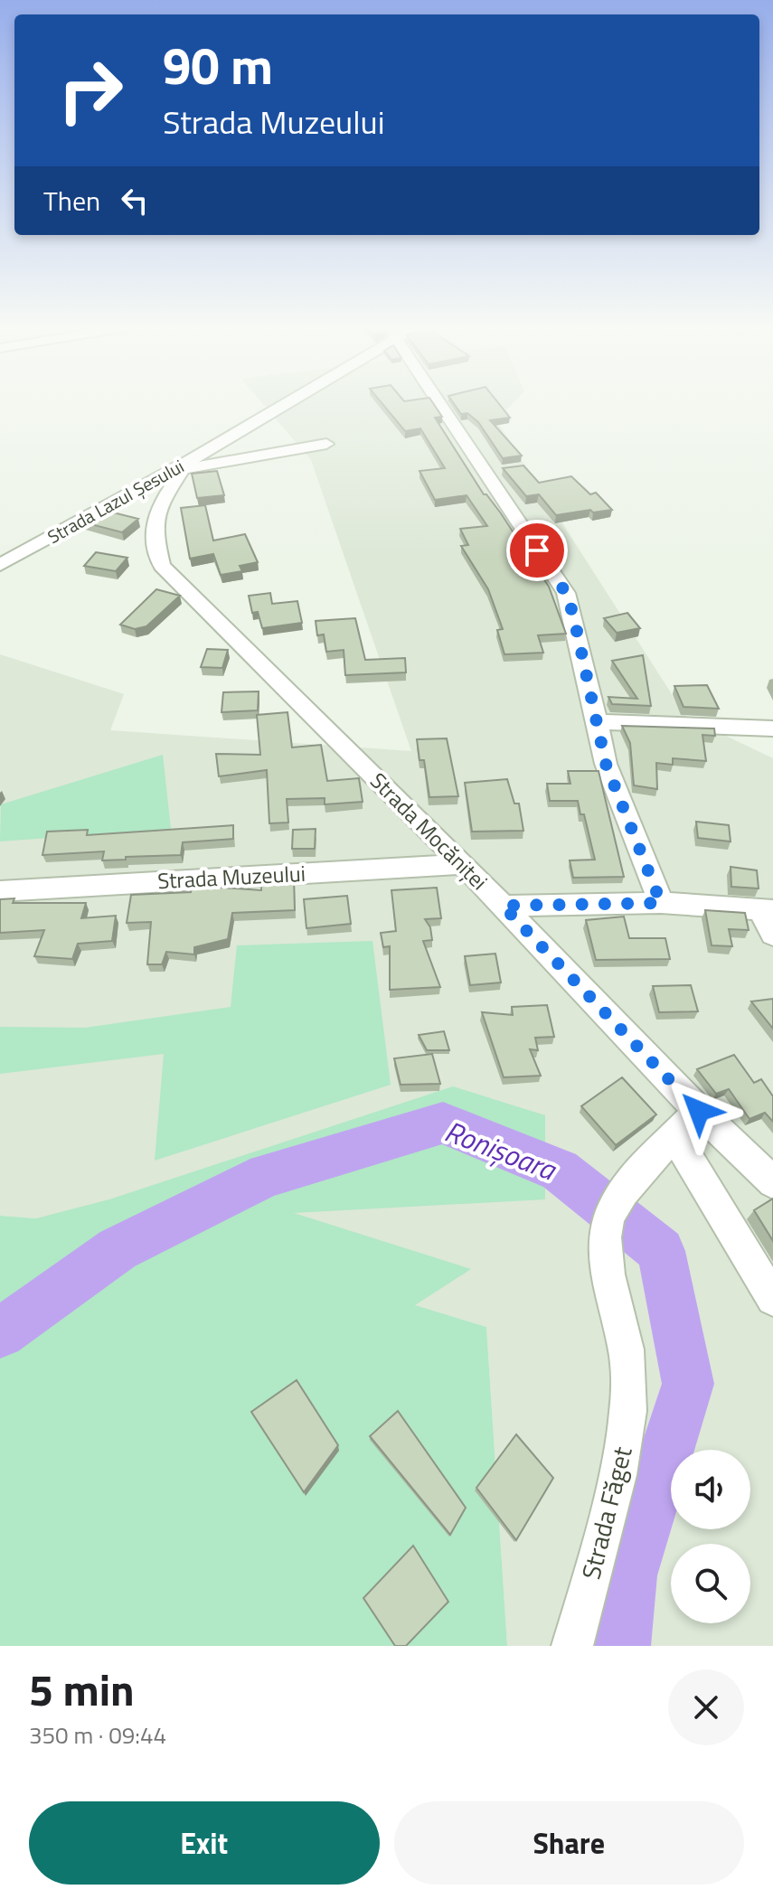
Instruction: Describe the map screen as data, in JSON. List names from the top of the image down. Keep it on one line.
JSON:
{"streets":{"street":["Strada Lazul Șesului","Strada Mocăniței","Strada Muzeului","Strada Făget"]},"crossings":[["Strada Lazul Șesului","Strada Mocăniței"],["Strada Mocăniței","Strada Muzeului"],["Strada Mocăniței","Strada Făget"]],"water":["Ronișoara"],"page":{"turn":["90 m","Strada Muzeului"],"then":"Then","heading":["5 min","350 m · 09:44"],"buttons":["Exit","Share"]}}
